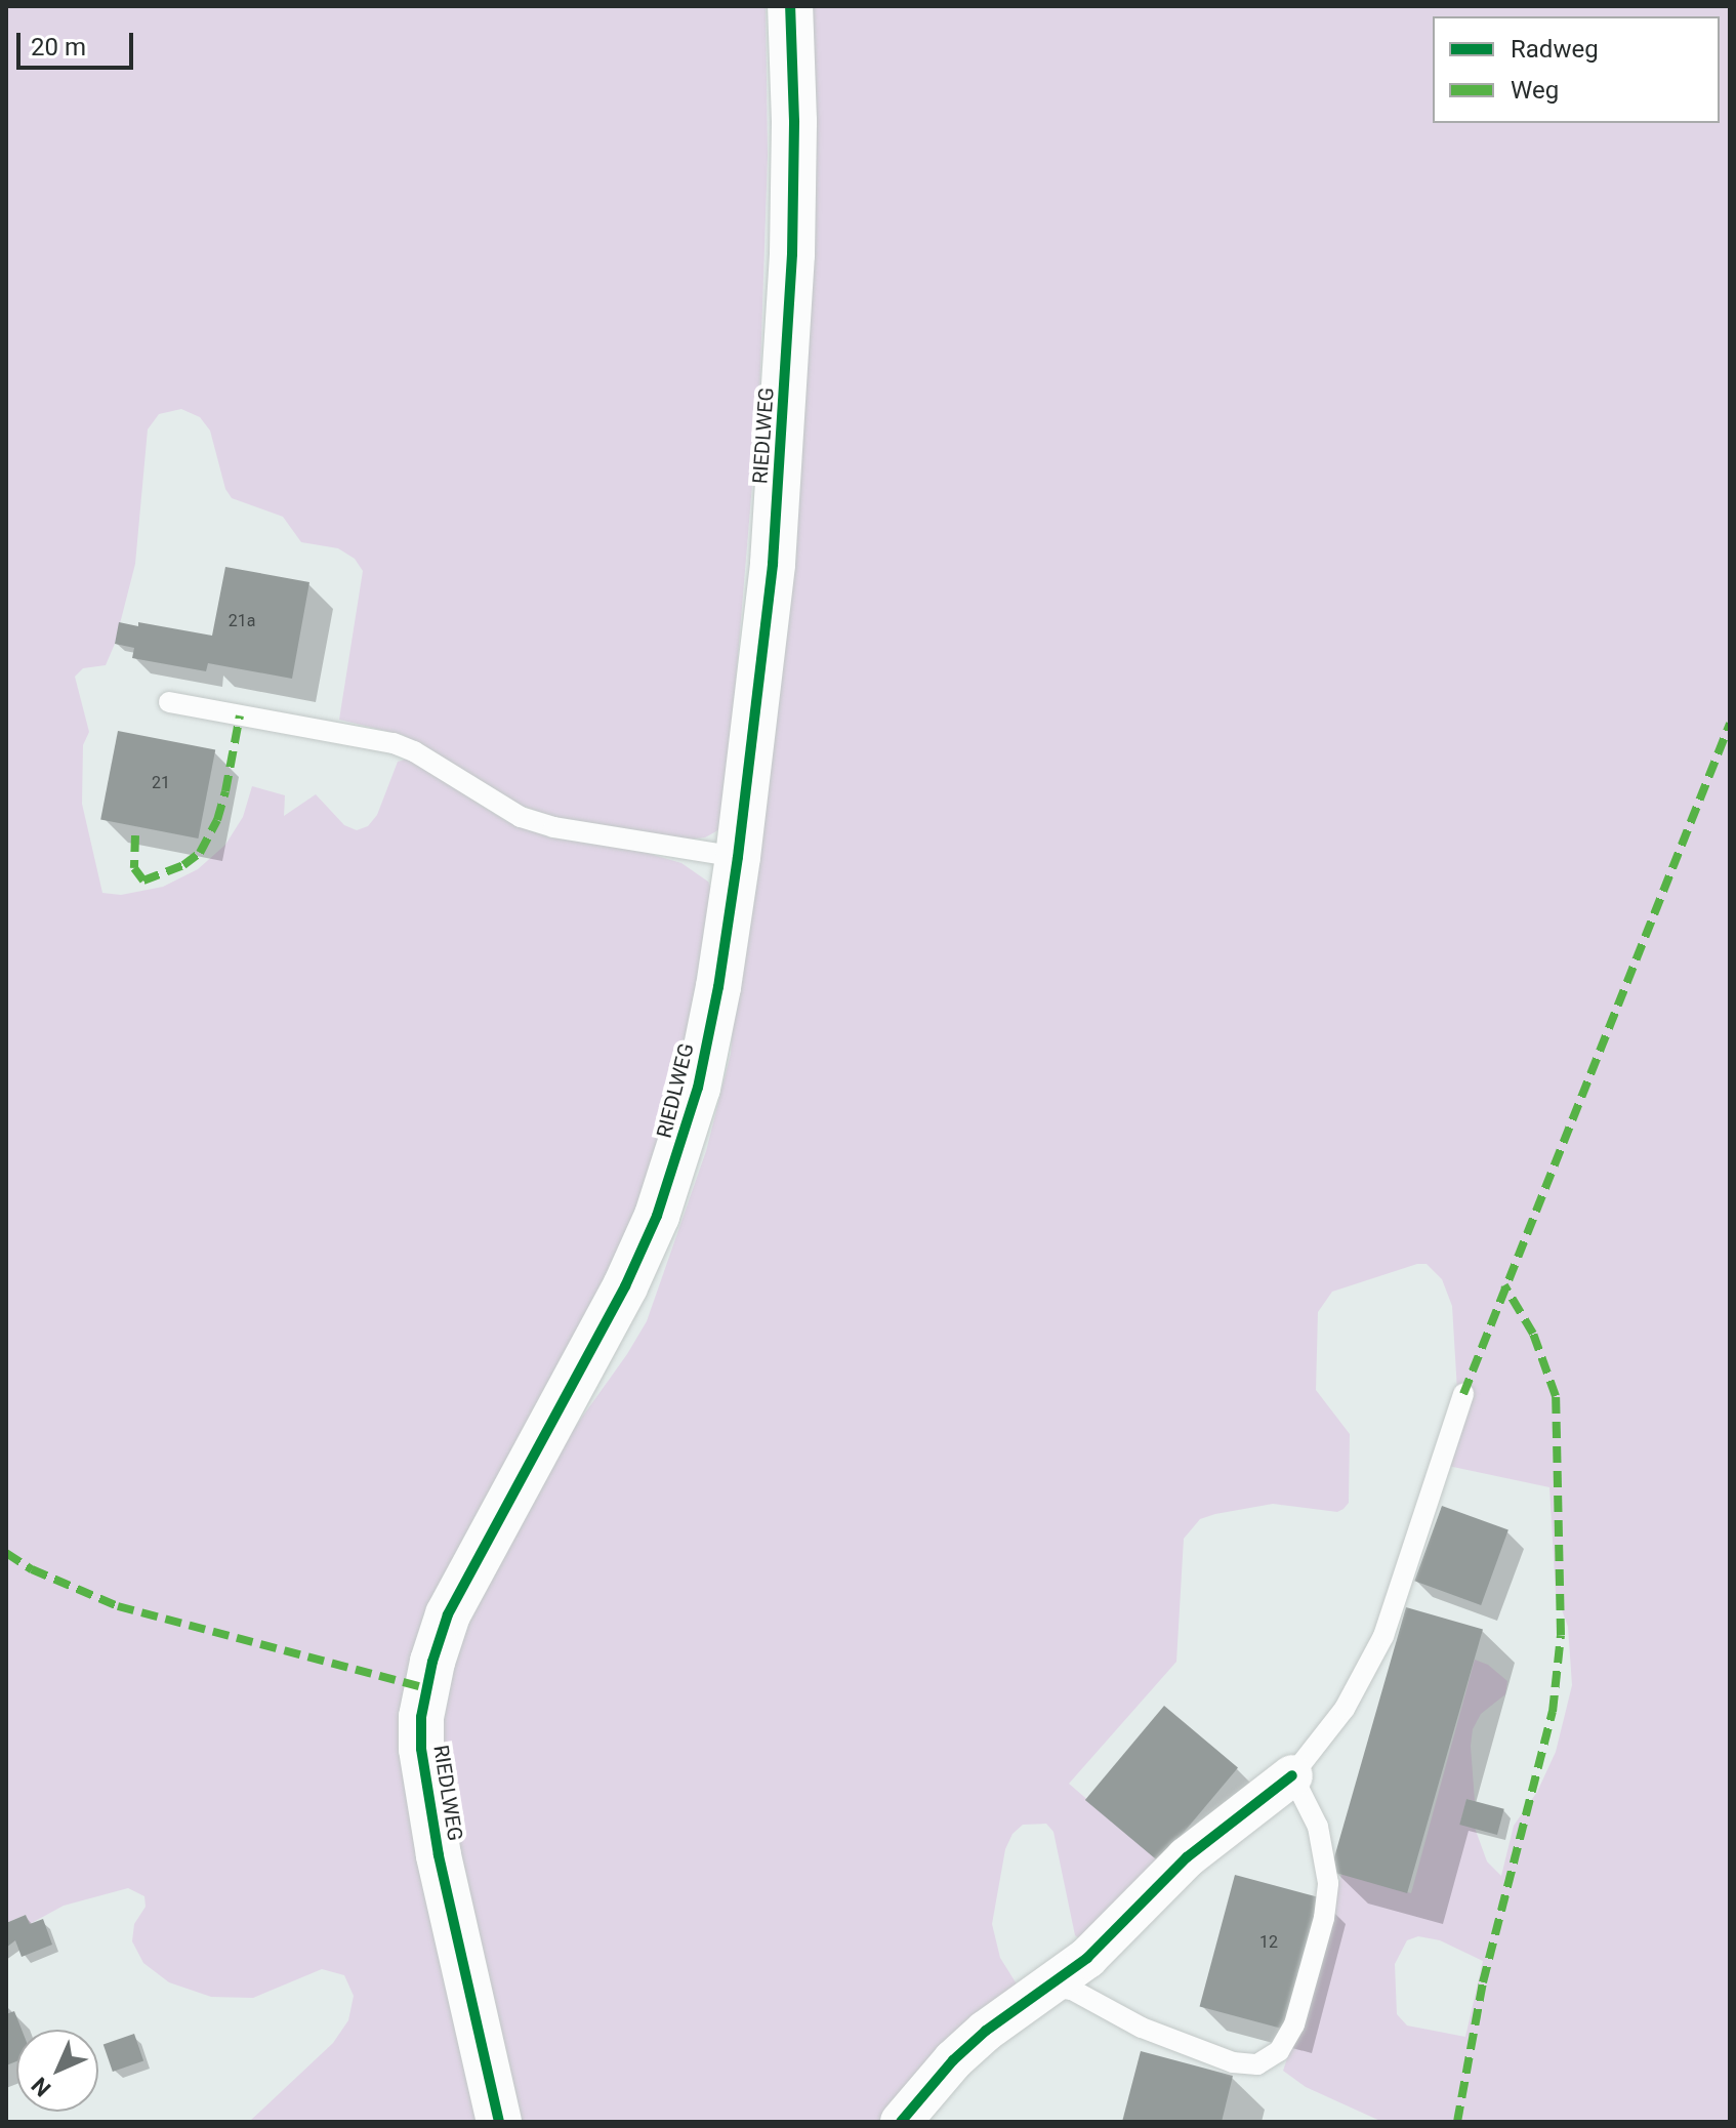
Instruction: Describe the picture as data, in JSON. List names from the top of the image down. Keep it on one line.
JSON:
{"streets":{"street":["RIEDLWEG"]},"house_numbers":["21a","21","12"],"legend":["Radweg","Weg"],"scale_bar":"20 m","north":"bottom left"}
